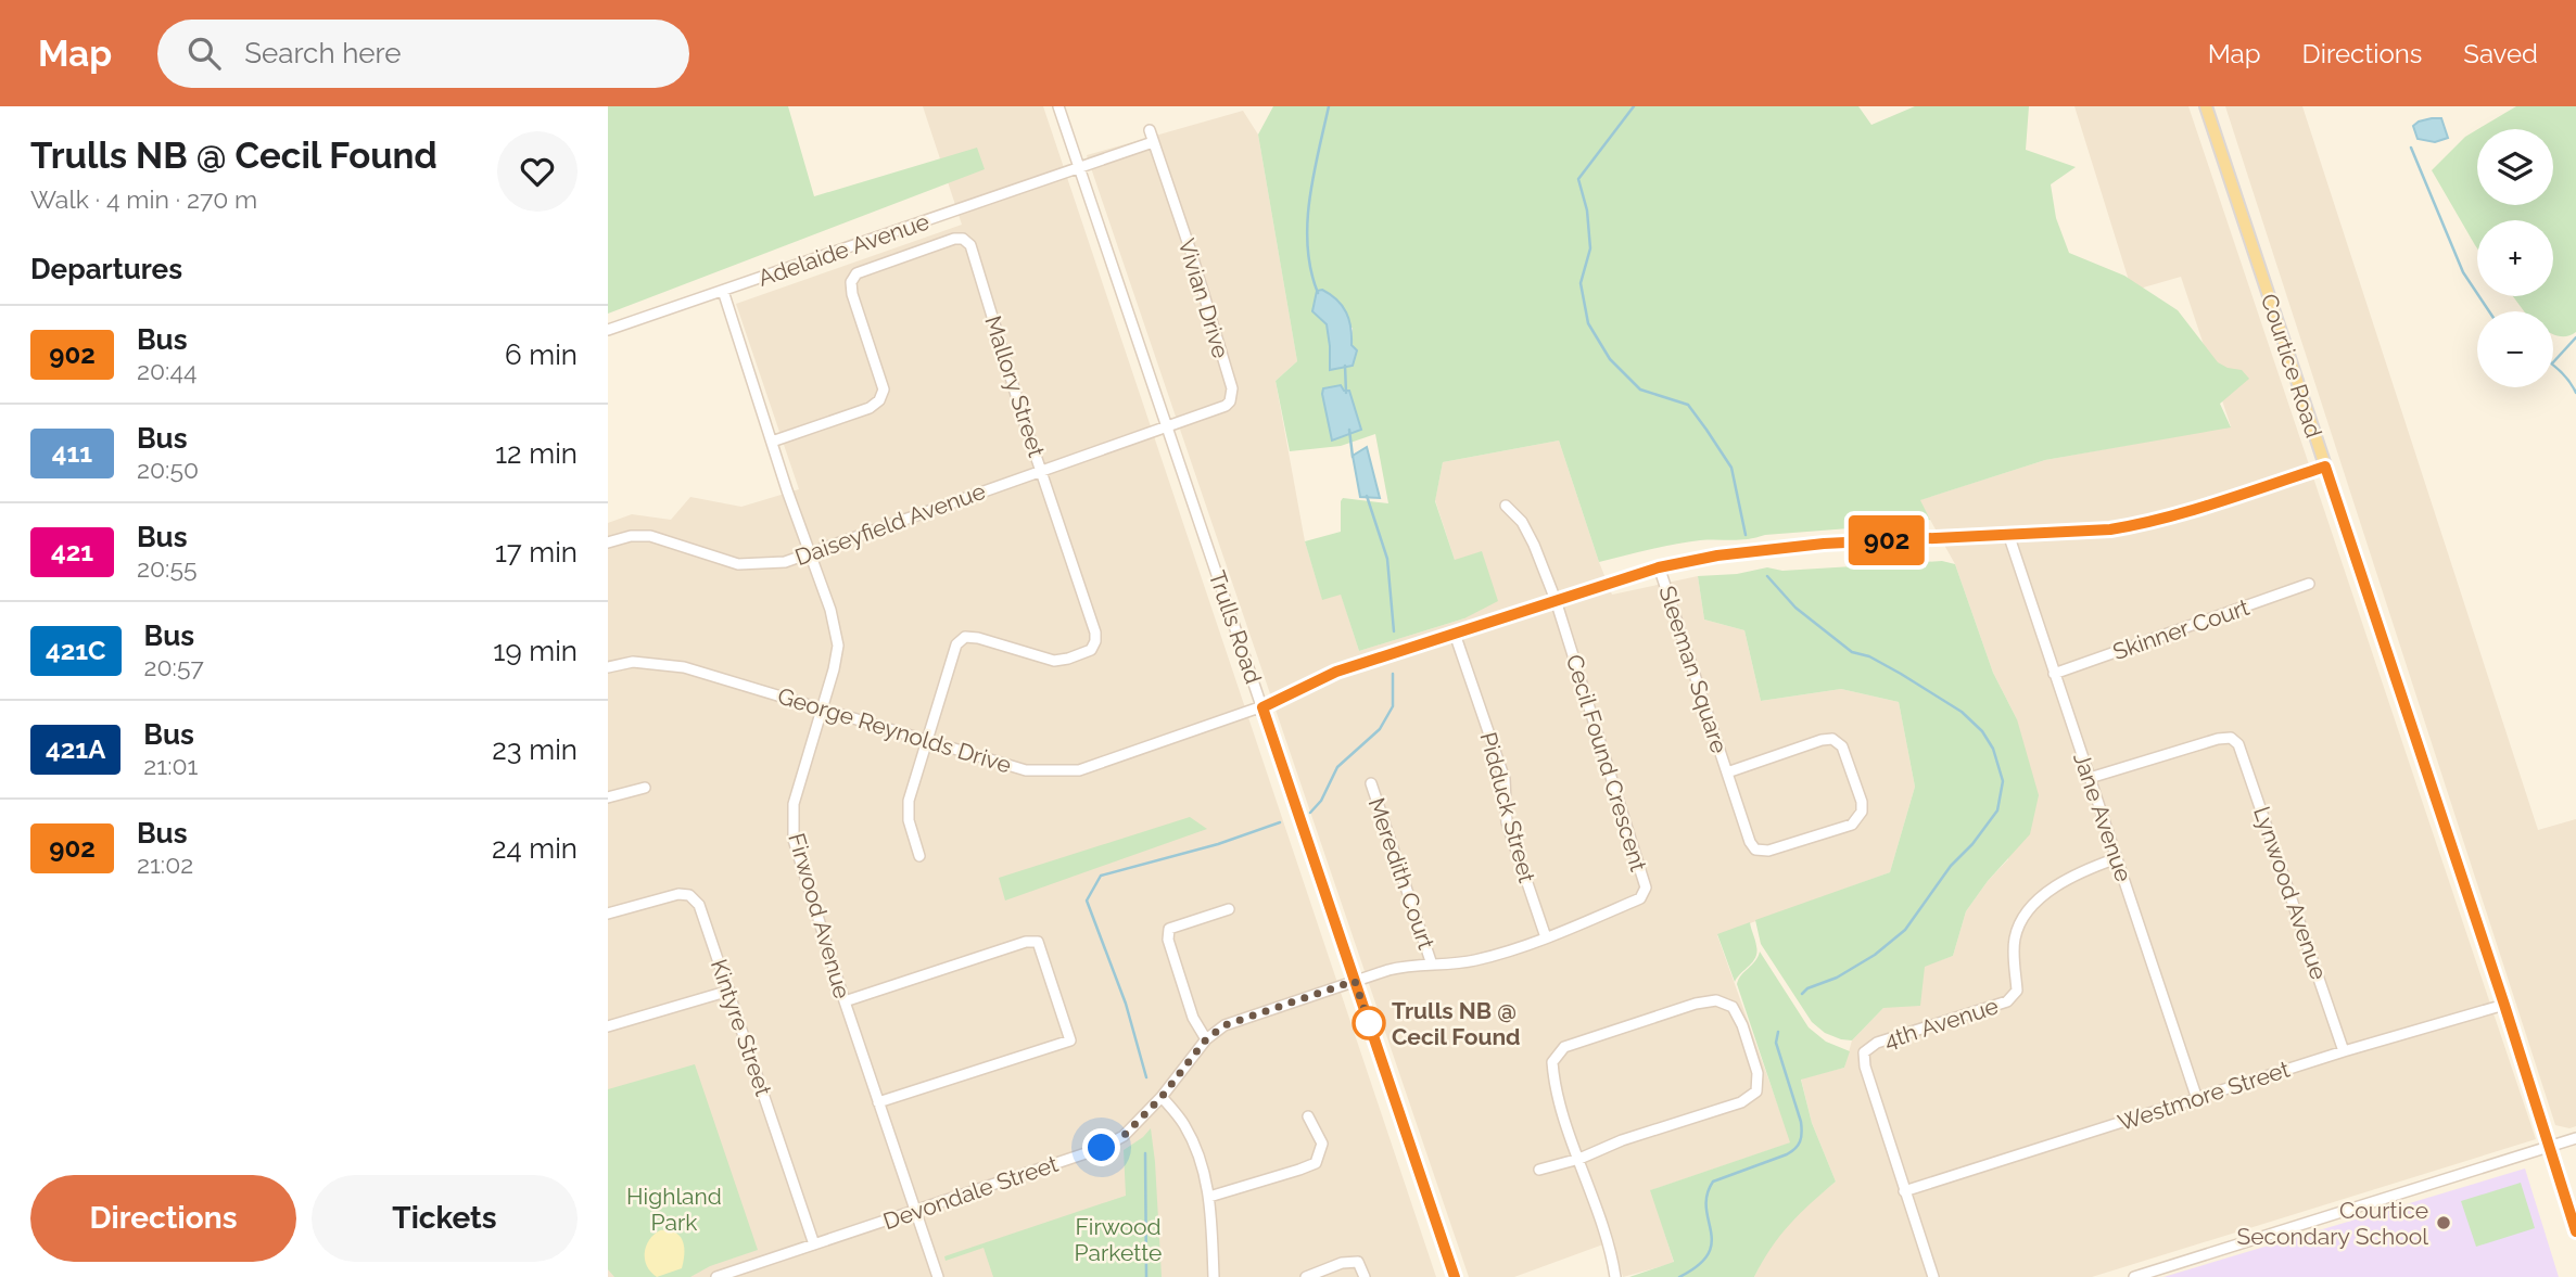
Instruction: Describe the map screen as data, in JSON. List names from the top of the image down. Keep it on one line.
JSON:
{"streets":{"main road":["Courtice Road"],"street":["Adelaide Avenue","Vivian Drive","Mallory Street","Daiseyfield Avenue","Trulls Road","Skinner Court","Sleeman Square","George Reynolds Drive","Cecil Found Crescent","Pidduck Street","Jane Avenue","Meredith Court","Lynwood Avenue","Firwood Avenue","4th Avenue","Kintyre Street","Westmore Street","Devondale Street"]},"crossings":[["Adelaide Avenue","Vivian Drive"],["Adelaide Avenue","Trulls Road"],["Adelaide Avenue","Firwood Avenue"],["Vivian Drive","Daiseyfield Avenue"],["Vivian Drive","Trulls Road"],["Courtice Road","George Reynolds Drive"],["Courtice Road","Westmore Street"],["Mallory Street","Daiseyfield Avenue"],["Mallory Street","George Reynolds Drive"],["Mallory Street","Firwood Avenue"],["Daiseyfield Avenue","Trulls Road"],["Daiseyfield Avenue","Firwood Avenue"],["Trulls Road","George Reynolds Drive"],["Trulls Road","Cecil Found Crescent"],["Trulls Road","Devondale Street"],["Skinner Court","Jane Avenue"],["Sleeman Square","George Reynolds Drive"],["George Reynolds Drive","Cecil Found Crescent"],["George Reynolds Drive","Pidduck Street"],["George Reynolds Drive","Jane Avenue"],["George Reynolds Drive","Firwood Avenue"],["Cecil Found Crescent","Pidduck Street"],["Cecil Found Crescent","Meredith Court"],["Cecil Found Crescent","Devondale Street"],["Jane Avenue","Lynwood Avenue"],["Jane Avenue","4th Avenue"],["Jane Avenue","Westmore Street"],["Lynwood Avenue","Westmore Street"],["Firwood Avenue","Devondale Street"],["4th Avenue","Westmore Street"],["Kintyre Street","Devondale Street"]],"parks":["Highland Park","Firwood Parkette"],"places":["Trulls NB @ Cecil Found","Courtice Secondary School"],"lines":["bus line 902"],"page":{"header":"Map","search":"Search here","nav":["Map","Directions","Saved"],"heading":[["Trulls NB @ Cecil Found","Walk · 4 min · 270 m"],"Departures"],"on_map":"902","map_buttons":["+","−"],"list":[{"mark":"902","name":"Bus","note":"20:44","value":"6 min"},{"mark":"411","name":"Bus","note":"20:50","value":"12 min"},{"mark":"421","name":"Bus","note":"20:55","value":"17 min"},{"mark":"421C","name":"Bus","note":"20:57","value":"19 min"},{"mark":"421A","name":"Bus","note":"21:01","value":"23 min"},{"mark":"902","name":"Bus","note":"21:02","value":"24 min"}],"buttons":["Directions","Tickets"]}}
